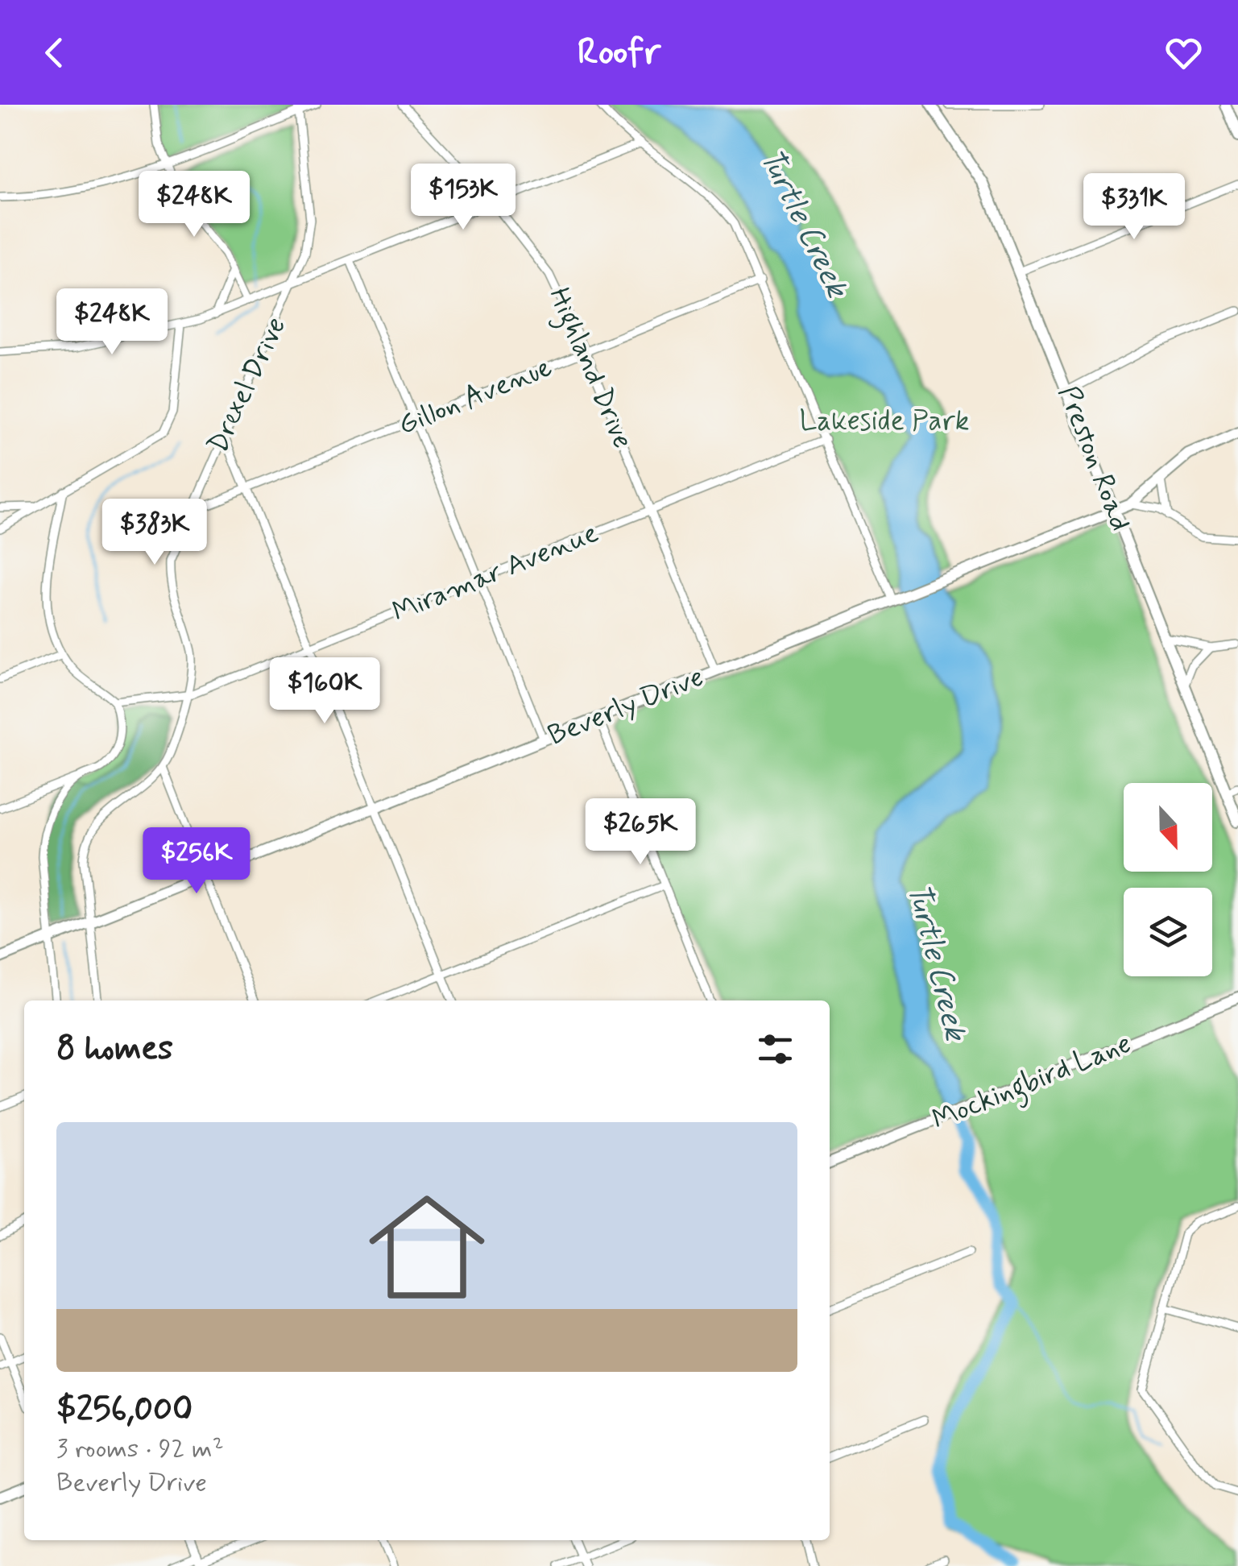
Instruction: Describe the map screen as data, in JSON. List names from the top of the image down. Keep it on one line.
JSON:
{"streets":{"street":["Highland Drive","Drexel Drive","Gillon Avenue","Preston Road","Miramar Avenue","Beverly Drive","Mockingbird Lane"]},"crossings":[["Highland Drive","Gillon Avenue"],["Highland Drive","Miramar Avenue"],["Highland Drive","Beverly Drive"],["Drexel Drive","Gillon Avenue"],["Drexel Drive","Miramar Avenue"],["Preston Road","Beverly Drive"]],"water":["Turtle Creek"],"parks":["Lakeside Park"],"north":"bottom","page":{"header":"Roofr","price":["$153K","$248K","$331K","$248K","$383K","$160K","$265K","$256K"],"heading":"8 homes","list":[{"name":"$256,000","note":"3 rooms · 92 m² · Beverly Drive"}]}}
